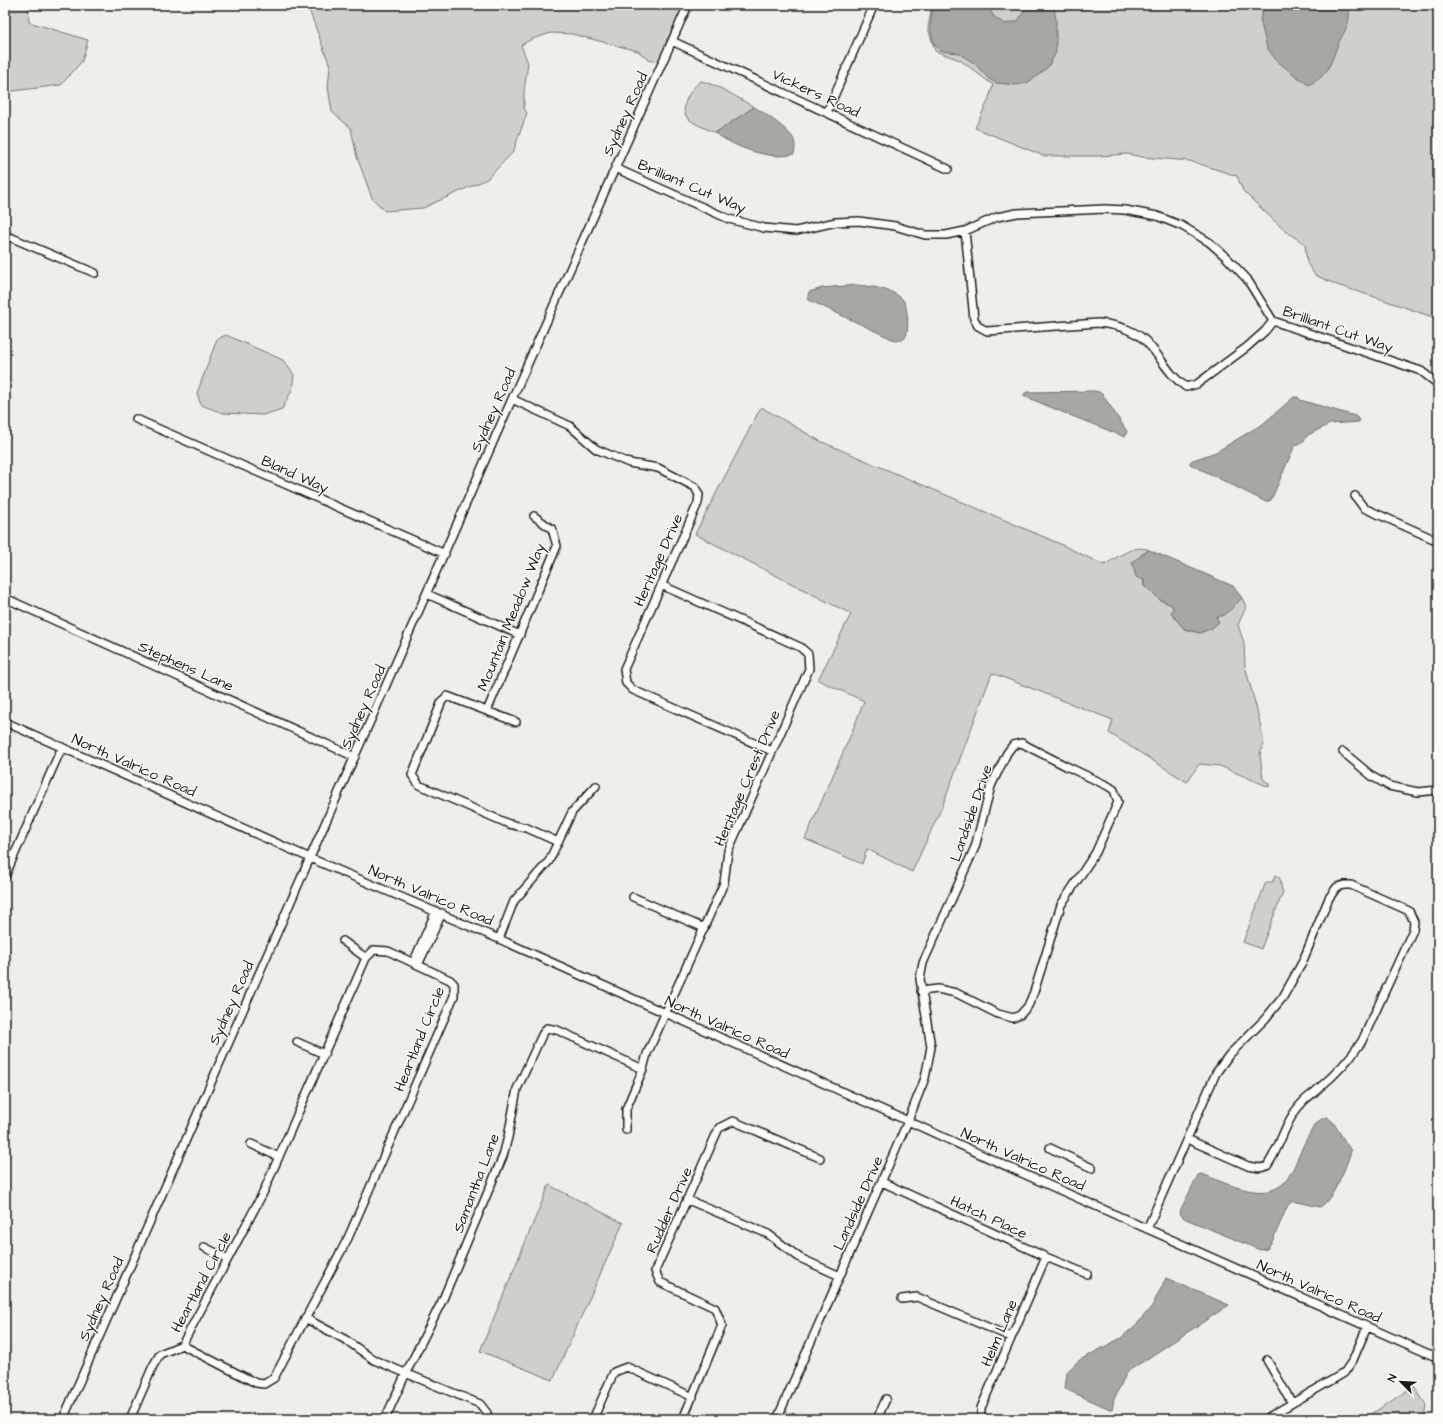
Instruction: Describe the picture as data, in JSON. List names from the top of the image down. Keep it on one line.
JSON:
{"streets":{"street":["Vickers Road","Sydney Road","Brilliant Cut Way","Bland Way","Heritage Drive","Mountain Meadow Way","Stephens Lane","North Valrico Road","Heritage Crest Drive","Landside Drive","Heartland Circle","Samantha Lane","Rudder Drive","Hatch Place","Helm Lane"]},"crossings":[["Vickers Road","Sydney Road"],["Sydney Road","Brilliant Cut Way"],["Sydney Road","Bland Way"],["Sydney Road","Heritage Drive"],["Sydney Road","Stephens Lane"],["Sydney Road","North Valrico Road"],["Heritage Drive","Heritage Crest Drive"],["North Valrico Road","Heritage Crest Drive"],["North Valrico Road","Landside Drive"],["Heritage Crest Drive","Samantha Lane"],["Landside Drive","Hatch Place"],["Hatch Place","Helm Lane"]],"north":"top left"}
